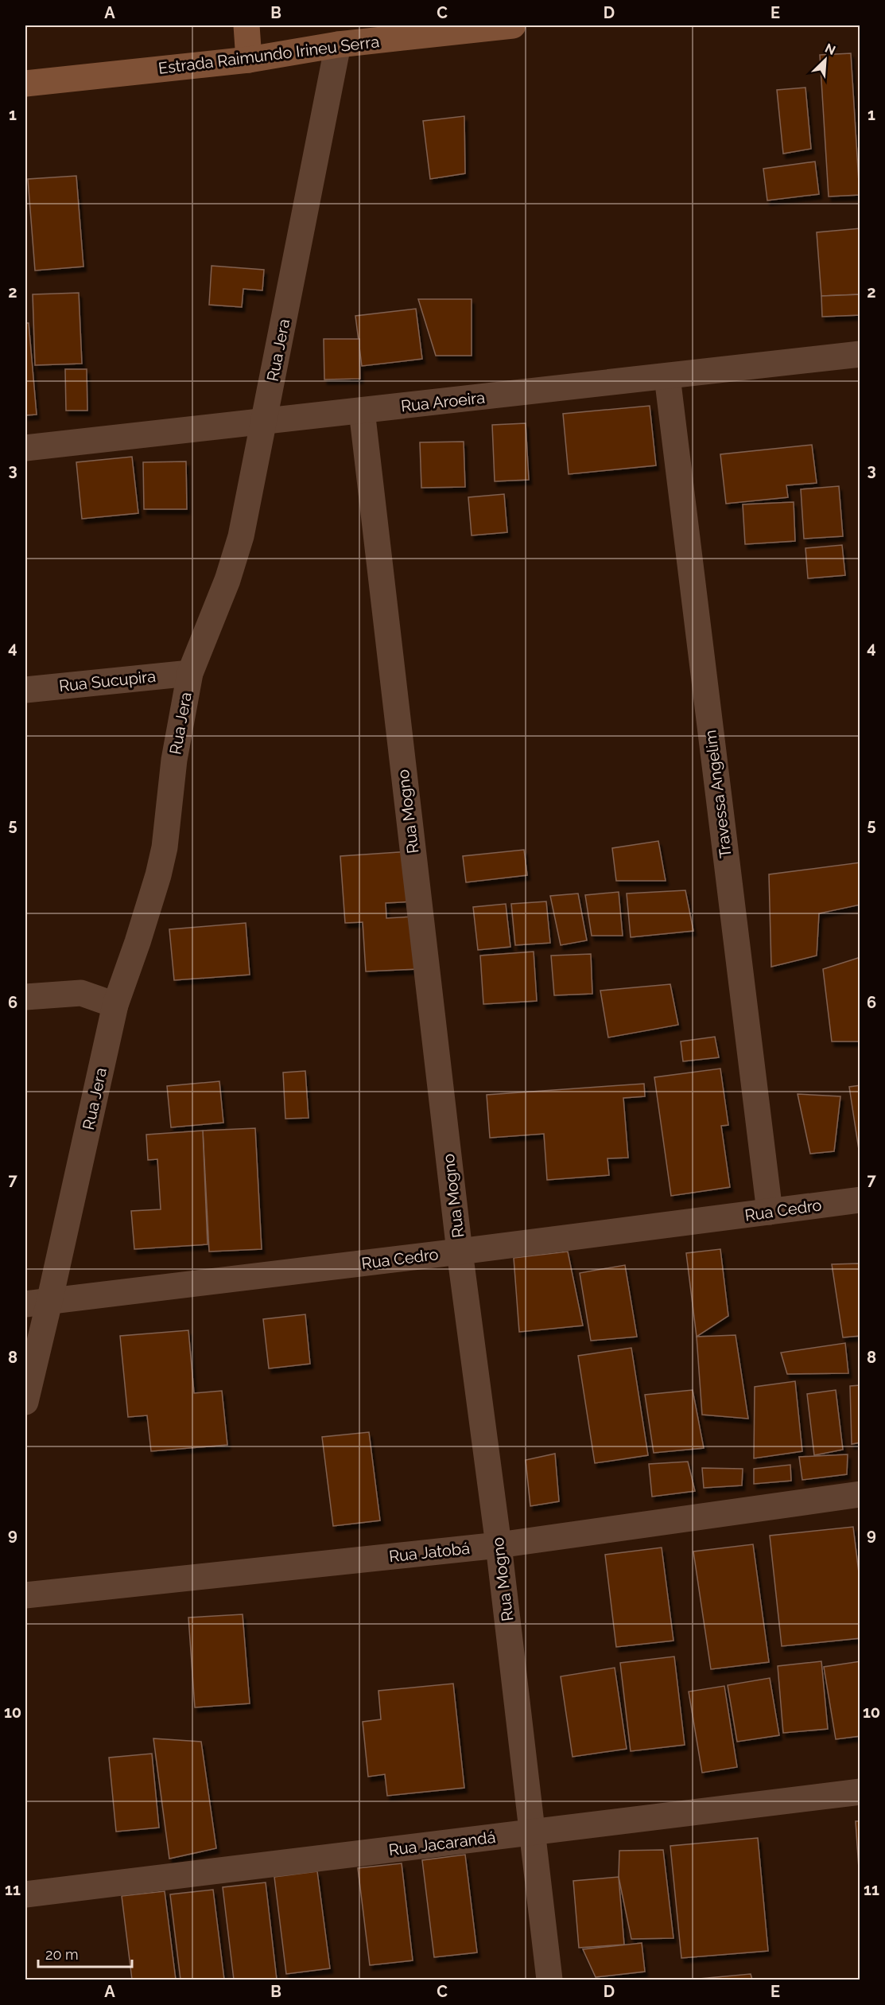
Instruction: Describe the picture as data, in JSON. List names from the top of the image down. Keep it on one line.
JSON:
{"streets":{"street":["Estrada Raimundo Irineu Serra","Rua Jera","Rua Aroeira","Rua Sucupira","Travessa Angelim","Rua Mogno","Rua Cedro","Rua Jatobá","Rua Jacarandá"]},"crossings":[["Estrada Raimundo Irineu Serra","Rua Jera"],["Rua Jera","Rua Aroeira"],["Rua Jera","Rua Sucupira"],["Rua Jera","Rua Cedro"],["Rua Aroeira","Travessa Angelim"],["Rua Aroeira","Rua Mogno"],["Travessa Angelim","Rua Cedro"],["Rua Mogno","Rua Cedro"],["Rua Mogno","Rua Jatobá"],["Rua Mogno","Rua Jacarandá"]],"scale_bar":"20 m","north":"top right","grid":{"columns":["A","B","C","D","E"],"rows":["1","2","3","4","5","6","7","8","9","10","11"]}}
